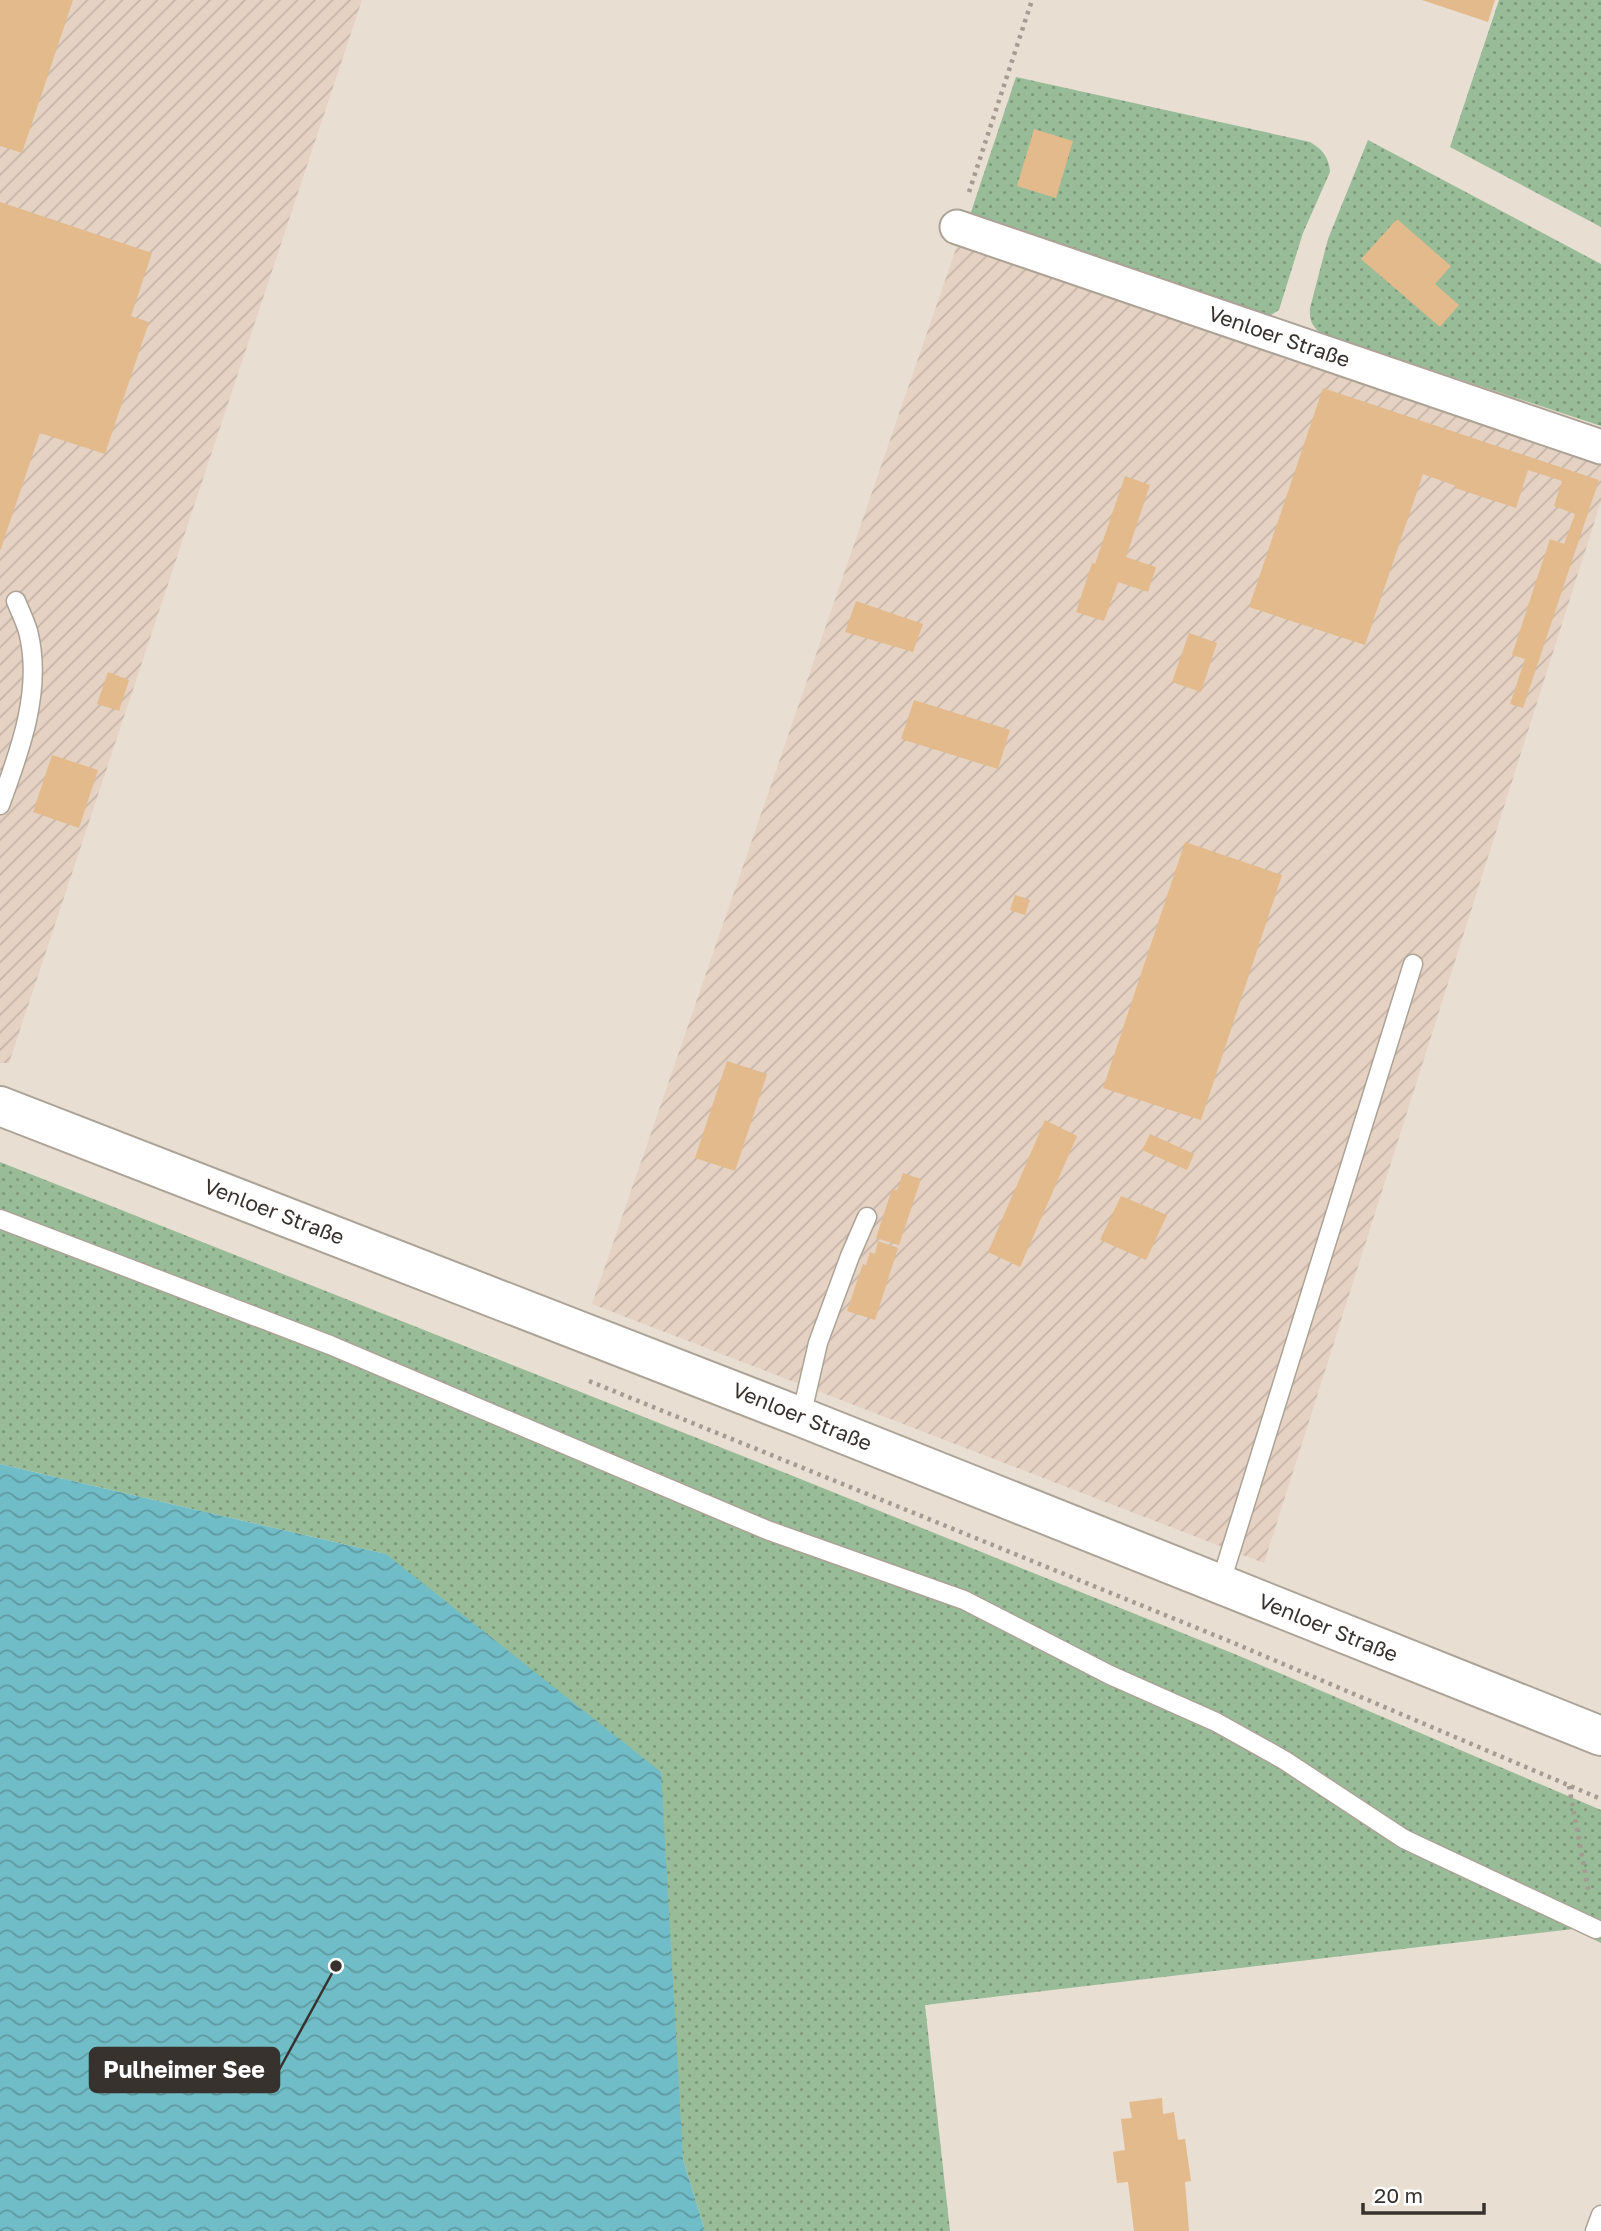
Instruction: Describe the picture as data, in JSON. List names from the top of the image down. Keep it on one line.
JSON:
{"streets":{"main road":["Venloer Straße"]},"places":["Pulheimer See"],"scale_bar":"20 m"}
